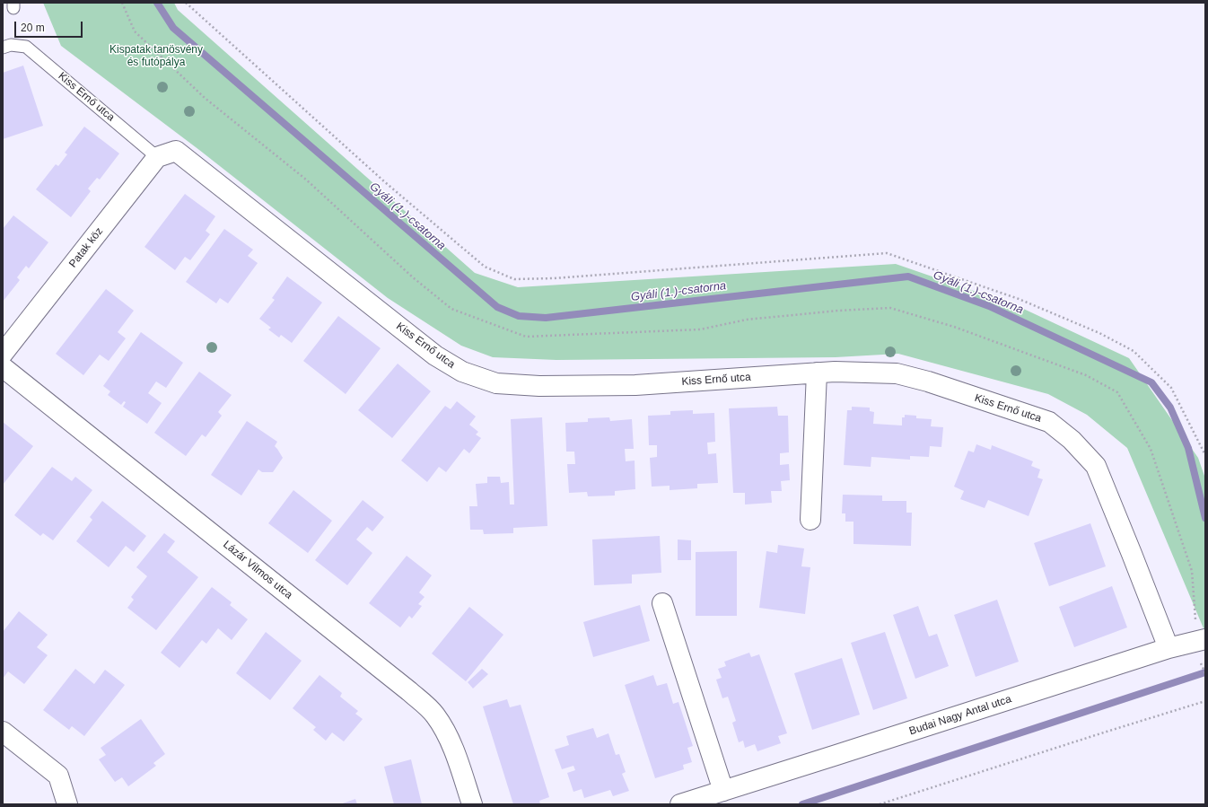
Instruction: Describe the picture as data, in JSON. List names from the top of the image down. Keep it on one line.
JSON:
{"streets":{"street":["Kiss Ernő utca","Patak köz","Lázár Vilmos utca","Budai Nagy Antal utca"]},"crossings":[["Kiss Ernő utca","Patak köz"],["Kiss Ernő utca","Budai Nagy Antal utca"]],"water":["Gyáli (1.)-csatorna"],"parks":["Kispatak tanösvény és futópálya"],"scale_bar":"20 m"}
